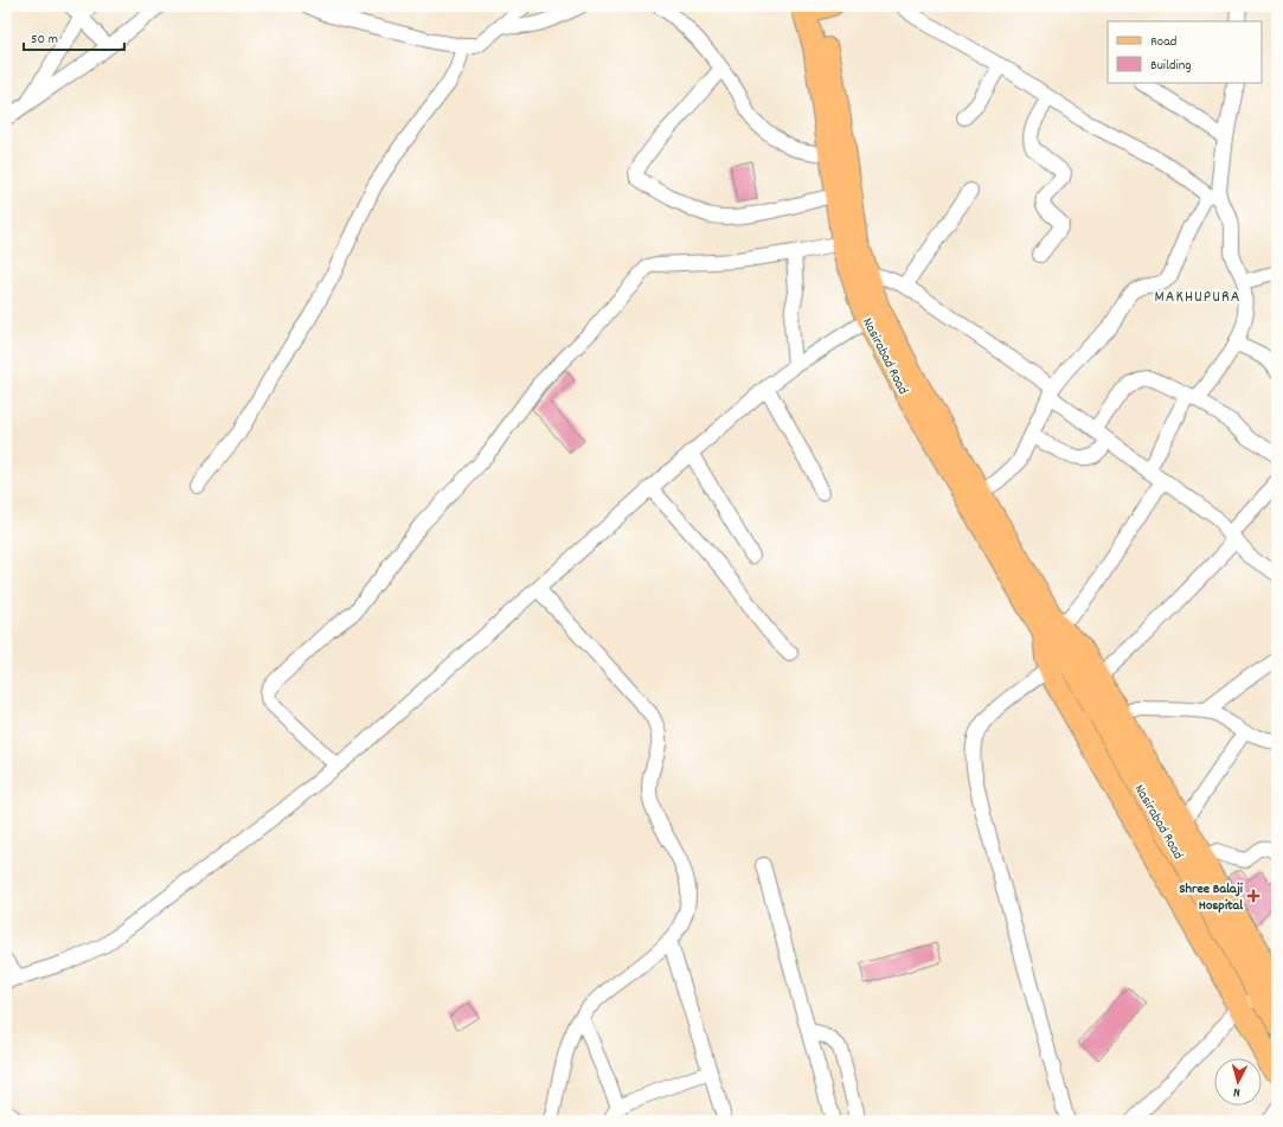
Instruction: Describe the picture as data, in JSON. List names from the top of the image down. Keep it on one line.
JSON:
{"streets":{"highway":["Nasirabad Road"]},"districts":["MAKHUPURA"],"places":{"health":["Shree Balaji Hospital"]},"legend":["Road","Building"],"scale_bar":"50 m","north":"bottom"}
